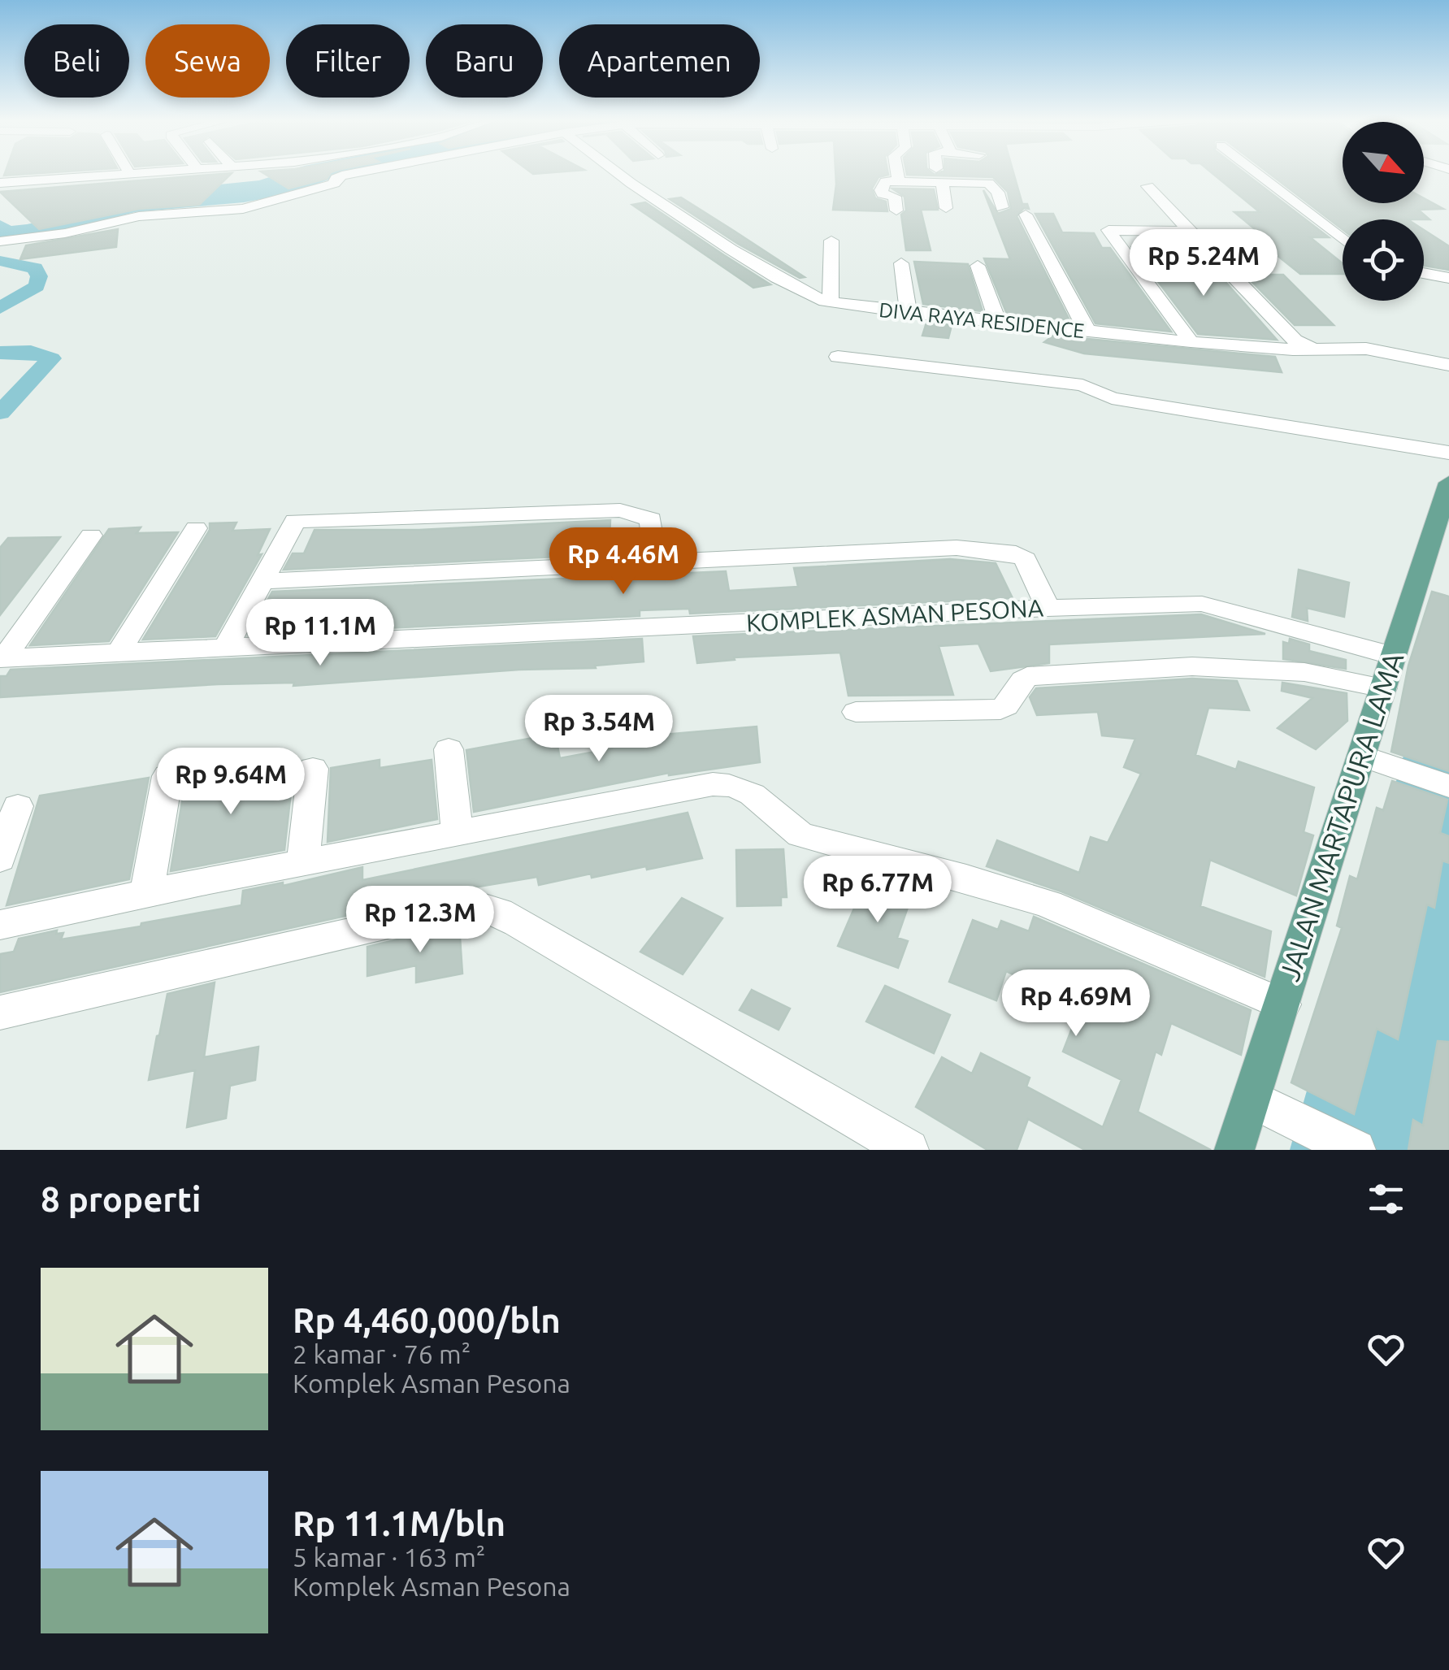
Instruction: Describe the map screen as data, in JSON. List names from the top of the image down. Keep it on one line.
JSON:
{"streets":{"main road":["JALAN MARTAPURA LAMA"],"street":["DIVA RAYA RESIDENCE","KOMPLEK ASMAN PESONA"]},"crossings":[["KOMPLEK ASMAN PESONA","JALAN MARTAPURA LAMA"]],"north":"bottom right","page":{"chip":["Beli","Sewa","Filter","Baru","Apartemen"],"price":["Rp 5.24M","Rp 4.46M","Rp 11.1M","Rp 3.54M","Rp 9.64M","Rp 6.77M","Rp 12.3M","Rp 4.69M"],"heading":"8 properti","list":[{"name":"Rp 4,460,000/bln","note":"2 kamar · 76 m² · Komplek Asman Pesona"},{"name":"Rp 11.1M/bln","note":"5 kamar · 163 m² · Komplek Asman Pesona"}]}}
